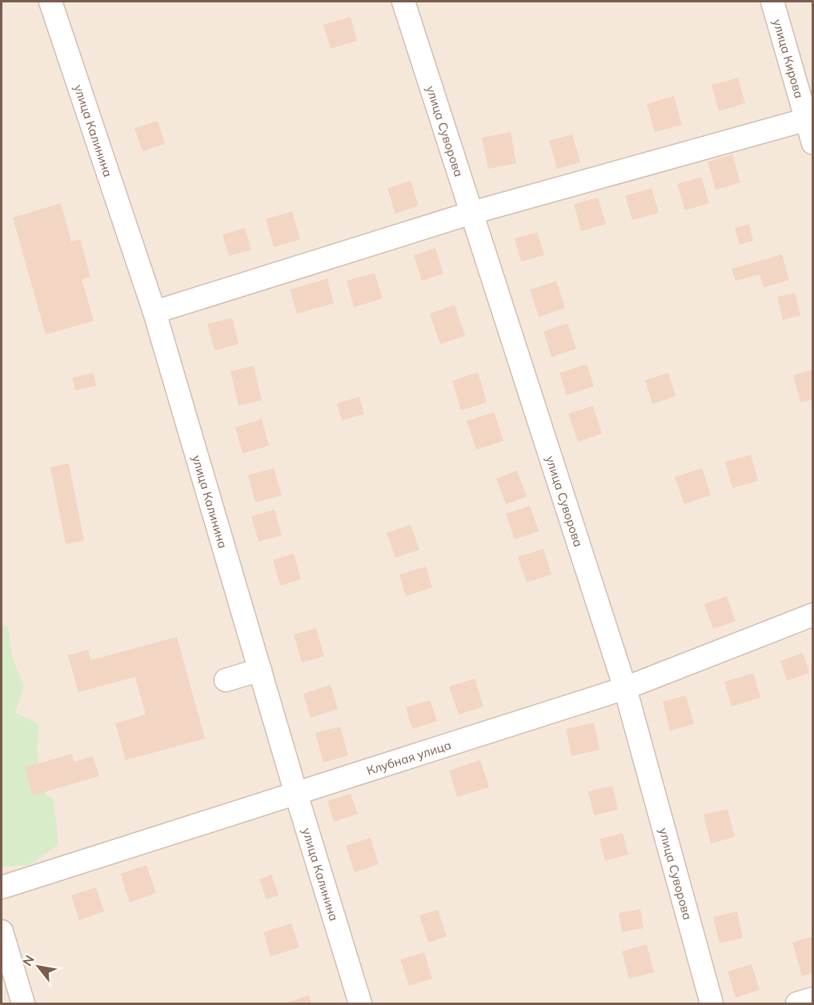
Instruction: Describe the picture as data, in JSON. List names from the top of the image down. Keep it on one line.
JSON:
{"streets":{"street":["улица Кирова","улица Калинина","улица Суворова","Клубная улица"]},"crossings":[["улица Калинина","Клубная улица"],["улица Суворова","Клубная улица"]],"north":"top left"}
